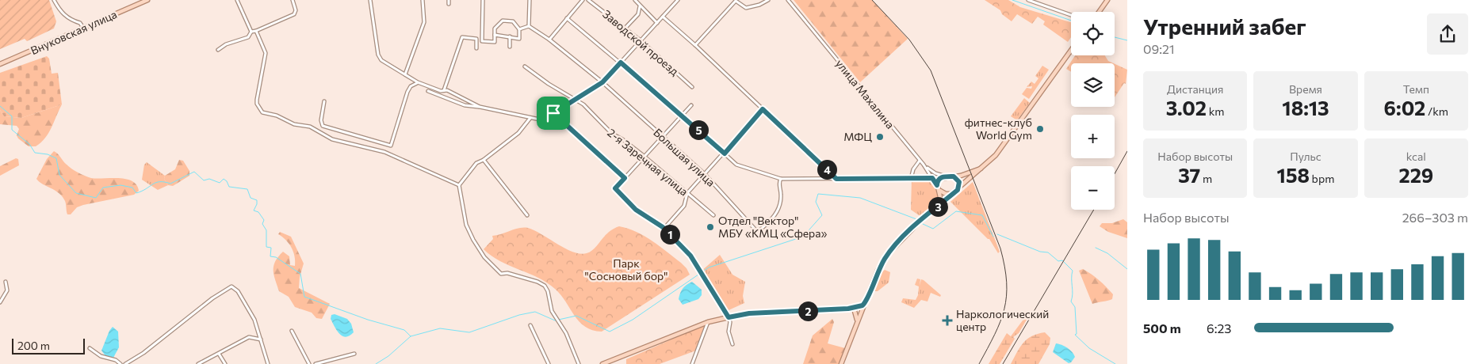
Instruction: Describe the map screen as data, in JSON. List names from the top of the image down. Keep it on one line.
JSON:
{"streets":{"main road":["Внуковская улица","улица Махалина"],"street":["Заводской проезд","Большая улица","2-я Заречная улица"]},"parks":["Парк \"Сосновый бор\""],"places":{"other":["фитнес-клуб World Gym","МФЦ","Отдел \"Вектор\" МБУ «КМЦ «Сфера»"],"health":["Наркологический центр"]},"scale_bar":"200 m","page":{"heading":["Утренний забег","09:21"],"map_buttons":["+","−"],"stats":[["Дистанция","3.02 km"],["Время","18:13"],["Темп","6:02 /km"],["Набор высоты","37 m"],["Пульс","158 bpm"],["kcal","229"]],"pins":["5","4","3","1","2"],"chart":["Набор высоты","266–303 m"],"list":[{"name":"500 m","note":"6:23"}],"scale":"200 m"}}
